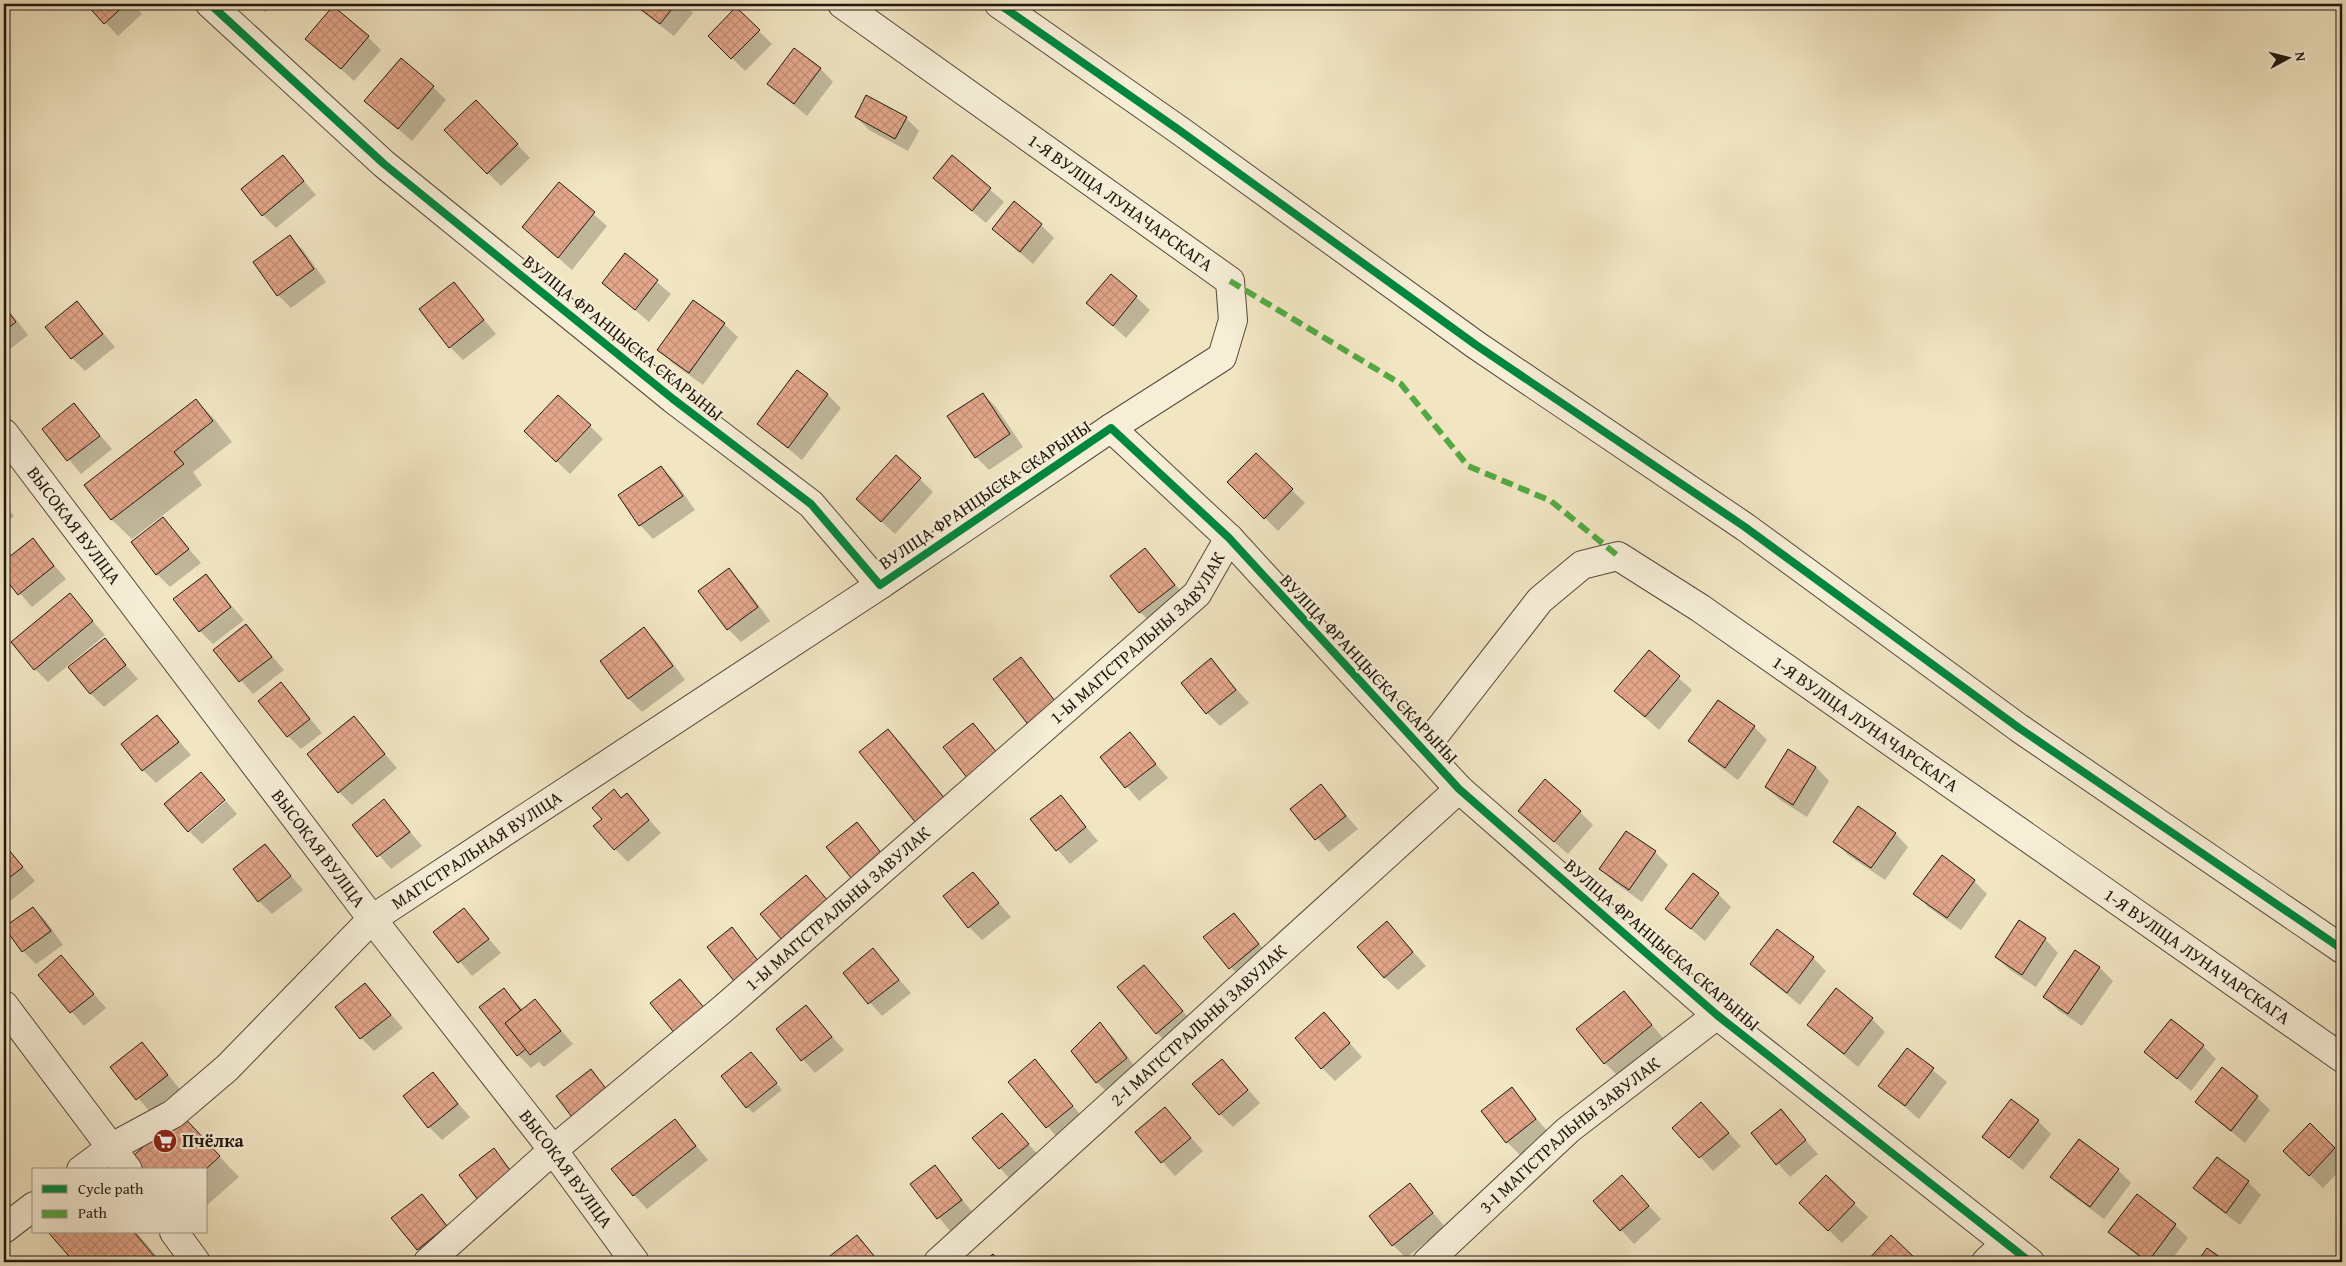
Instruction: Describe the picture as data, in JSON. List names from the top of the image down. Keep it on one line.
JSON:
{"streets":{"street":["1-Я ВУЛІЦА ЛУНАЧАРСКАГА","ВУЛІЦА ФРАНЦЫСКА СКАРЫНЫ","ВЫСОКАЯ ВУЛІЦА","1-Ы МАГІСТРАЛЬНЫ ЗАВУЛАК","МАГІСТРАЛЬНАЯ ВУЛІЦА","2-І МАГІСТРАЛЬНЫ ЗАВУЛАК","3-І МАГІСТРАЛЬНЫ ЗАВУЛАК"]},"crossings":[["1-Я ВУЛІЦА ЛУНАЧАРСКАГА","ВУЛІЦА ФРАНЦЫСКА СКАРЫНЫ"],["ВУЛІЦА ФРАНЦЫСКА СКАРЫНЫ","1-Ы МАГІСТРАЛЬНЫ ЗАВУЛАК"],["ВУЛІЦА ФРАНЦЫСКА СКАРЫНЫ","МАГІСТРАЛЬНАЯ ВУЛІЦА"],["ВУЛІЦА ФРАНЦЫСКА СКАРЫНЫ","2-І МАГІСТРАЛЬНЫ ЗАВУЛАК"],["ВУЛІЦА ФРАНЦЫСКА СКАРЫНЫ","3-І МАГІСТРАЛЬНЫ ЗАВУЛАК"],["ВЫСОКАЯ ВУЛІЦА","1-Ы МАГІСТРАЛЬНЫ ЗАВУЛАК"],["ВЫСОКАЯ ВУЛІЦА","МАГІСТРАЛЬНАЯ ВУЛІЦА"]],"places":{"supermarket":["Пчёлка"]},"legend":["Cycle path","Path"],"north":"right"}
